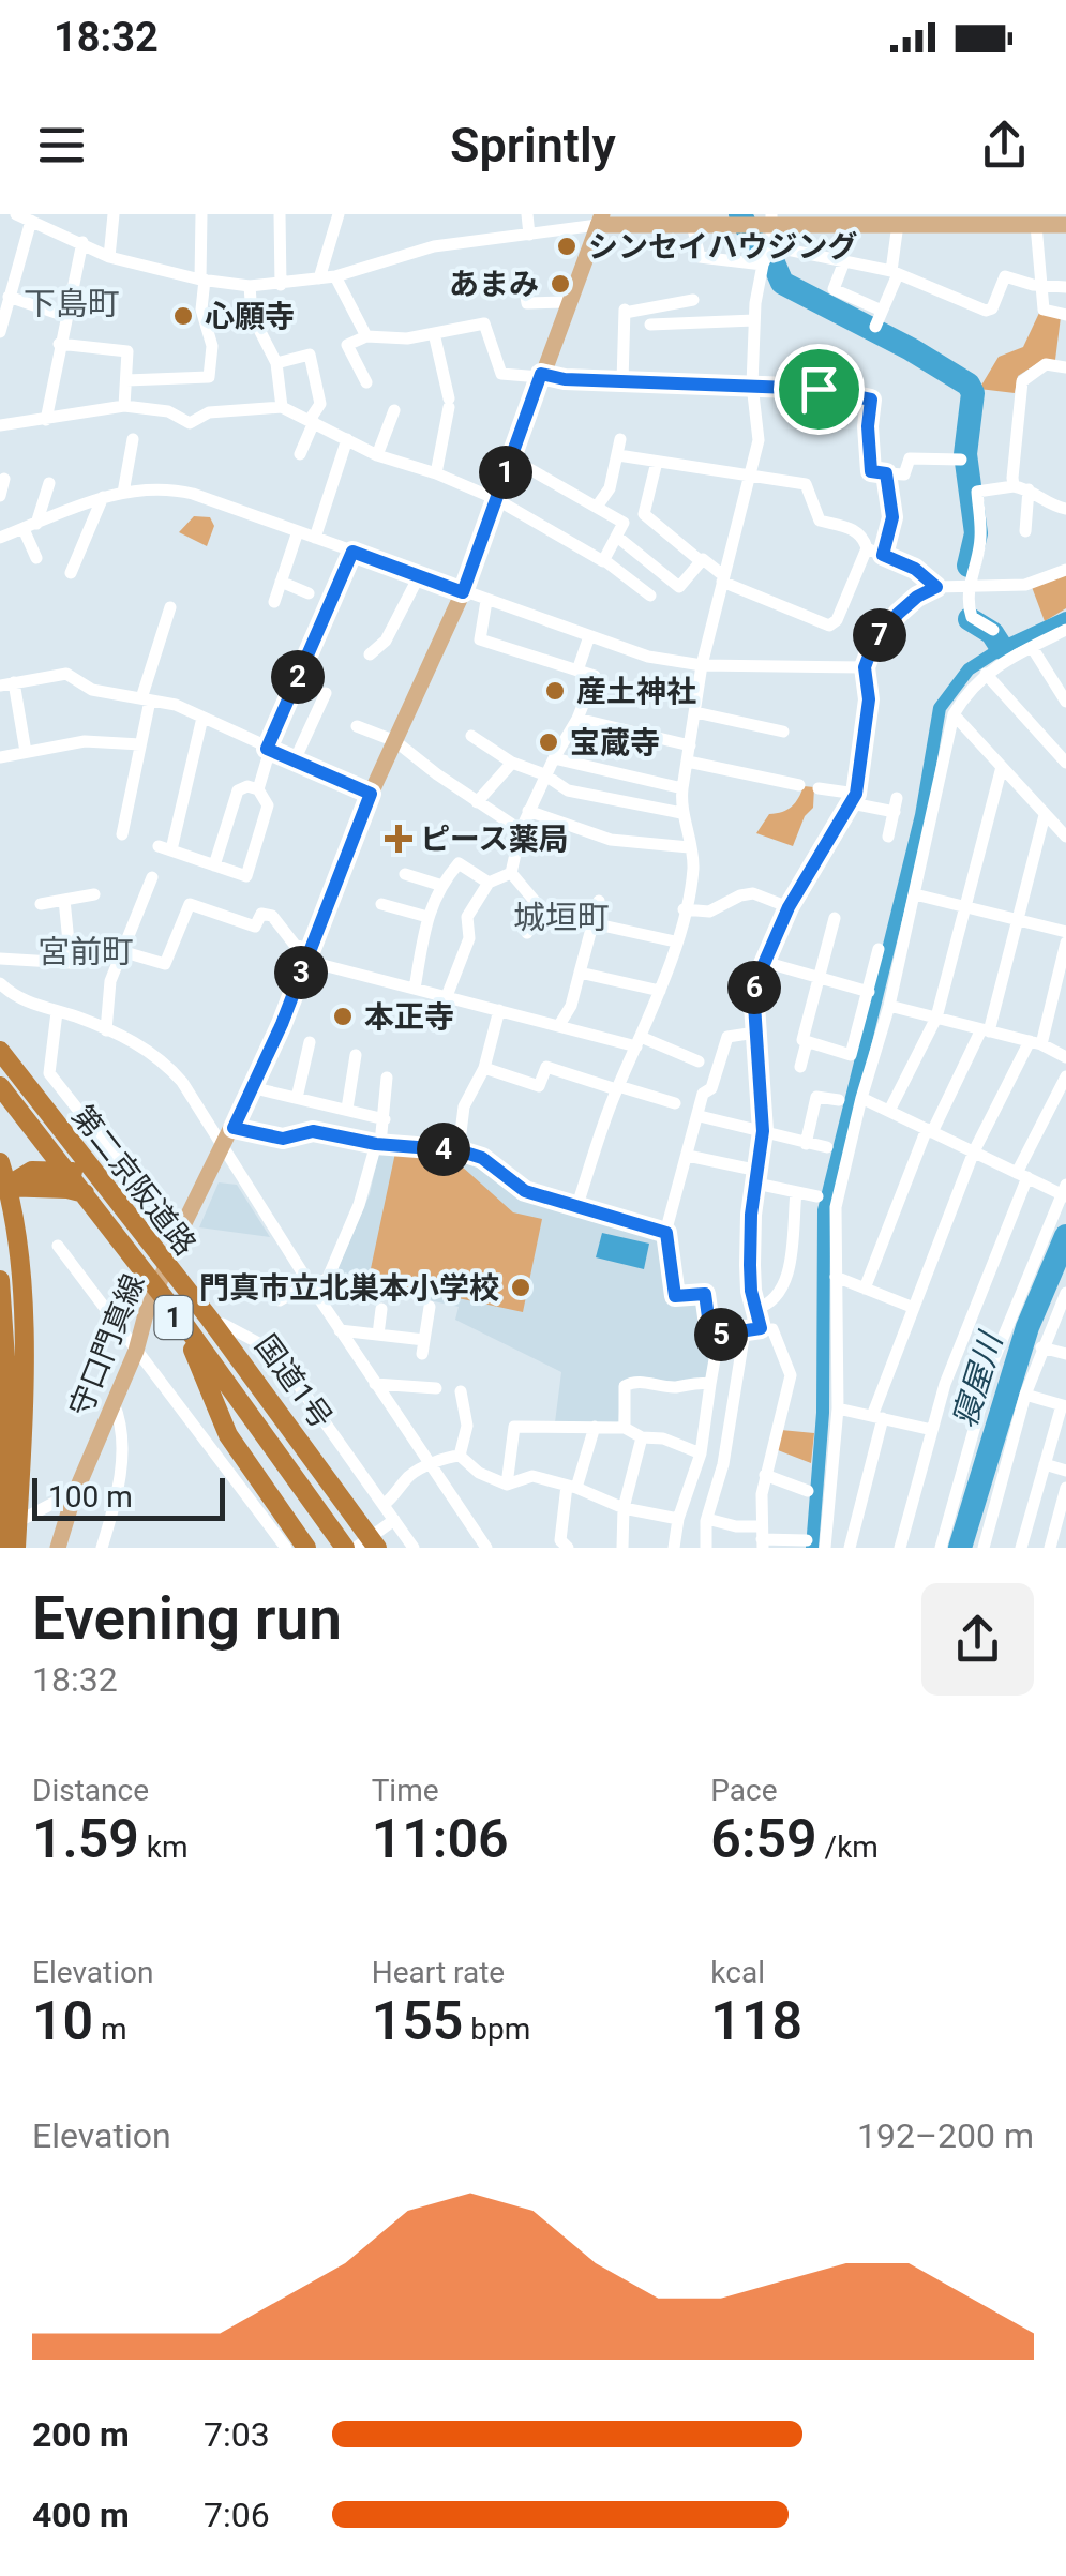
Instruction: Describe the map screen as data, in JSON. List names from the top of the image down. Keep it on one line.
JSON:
{"streets":{"highway":["第二京阪道路"],"main road":["守口門真線"]},"districts":["下島町","城垣町","宮前町"],"water":["寝屋川"],"places":{"other":["シンセイハウジング","あまみ","心願寺","産土神社","宝蔵寺","本正寺","門真市立北巣本小学校"],"health":["ピース薬局"]},"scale_bar":"100 m","page":{"status":"18:32","header":"Sprintly","pins":["1","7","2","3","6","4","5"],"scale":"100 m","heading":["Evening run","18:32"],"stats":[["Distance","1.59 km"],["Time","11:06"],["Pace","6:59 /km"],["Elevation","10 m"],["Heart rate","155 bpm"],["kcal","118"]],"chart":["Elevation","192–200 m"],"list":[{"name":"200 m","note":"7:03"},{"name":"400 m","note":"7:06"}]}}
